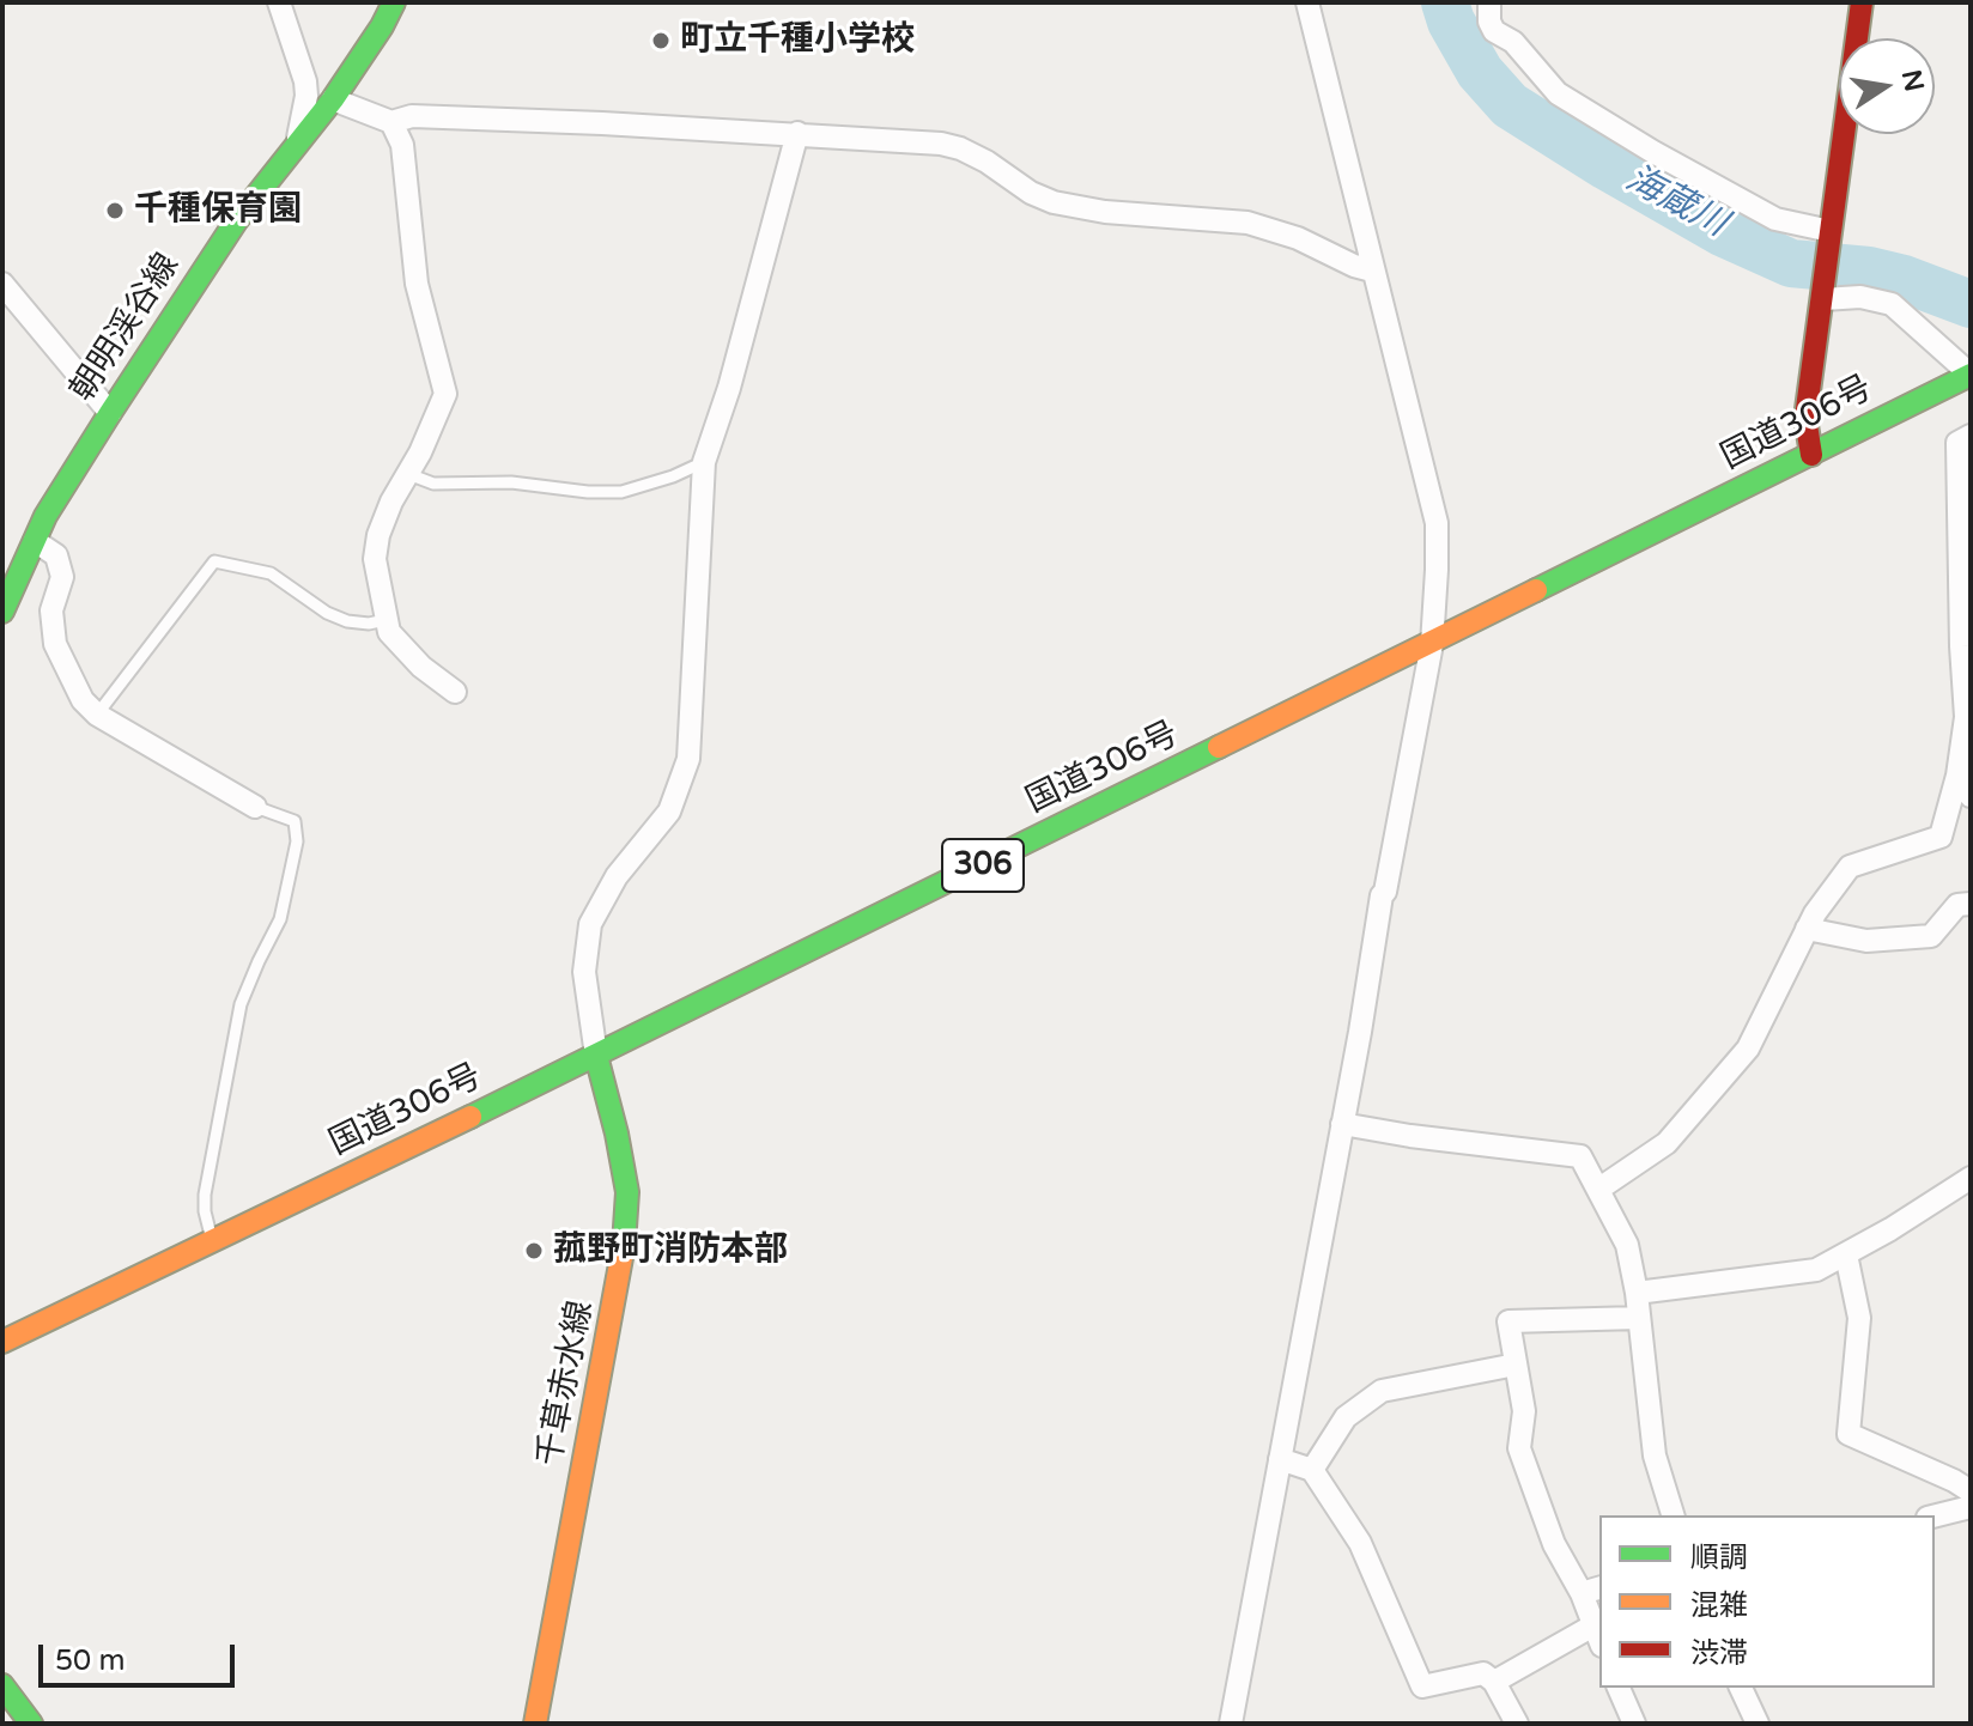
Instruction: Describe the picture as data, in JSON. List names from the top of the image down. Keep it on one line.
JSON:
{"streets":{"main road":["朝明渓谷線","国道306号","306","千草赤水線"]},"crossings":[["国道306号","千草赤水線"]],"water":["海蔵川"],"places":["町立千種小学校","千種保育園","菰野町消防本部"],"legend":["順調","混雑","渋滞"],"scale_bar":"50 m","north":"right"}
